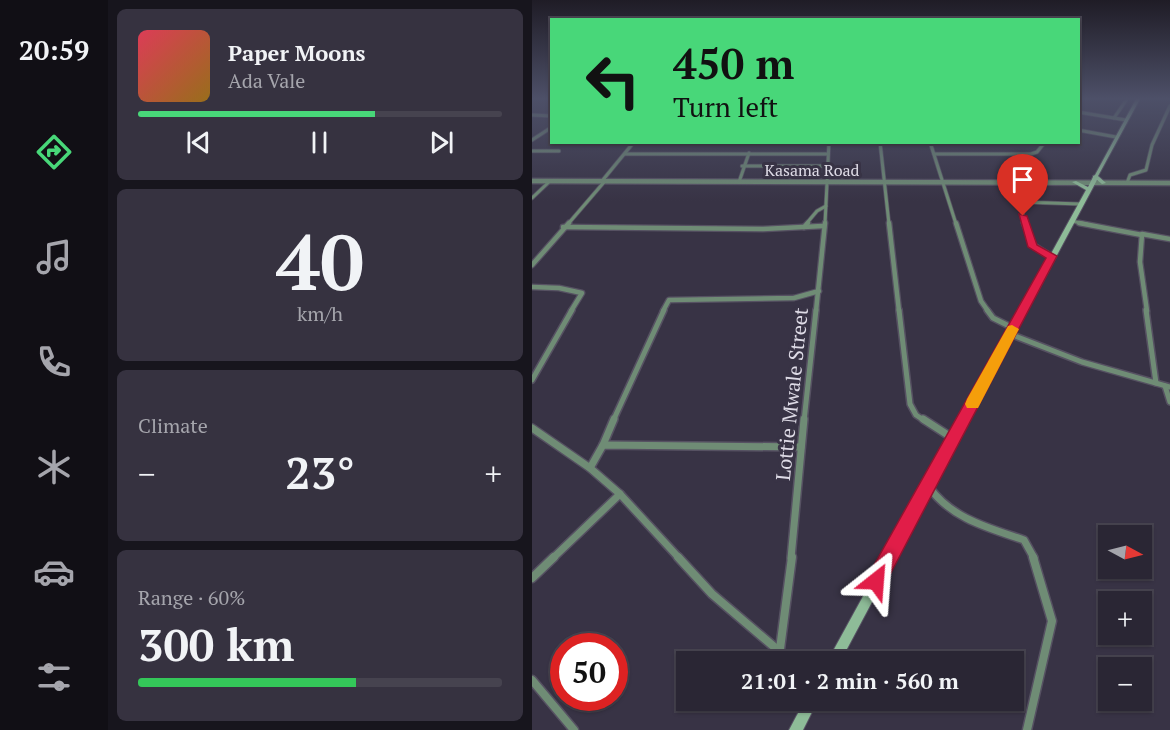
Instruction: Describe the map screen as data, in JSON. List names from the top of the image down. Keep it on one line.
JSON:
{"streets":{"street":["Kasama Road","Lottie Mwale Street"]},"crossings":[["Kasama Road","Lottie Mwale Street"]],"north":"right","page":{"tabs":"20:59","turn":["450 m","Turn left"],"song":["Paper Moons","Ada Vale"],"tile":[["40","km/h"],"Climate",["Range · 60%","300 km"]],"heat":["−","23°","+"],"map_buttons":["+","−"],"limit":"50","trip":"21:01 · 2 min · 560 m"}}
